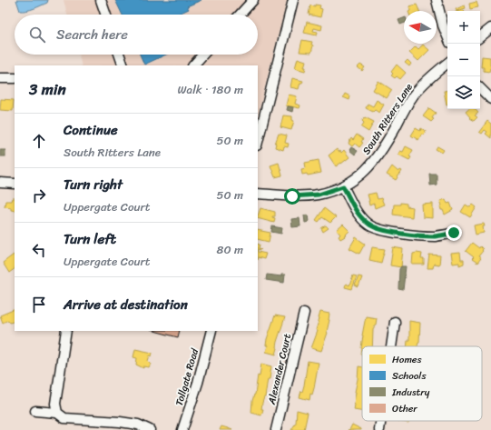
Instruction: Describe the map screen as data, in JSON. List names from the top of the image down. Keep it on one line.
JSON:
{"streets":{"street":["South Ritters Lane","Alexander Court","Tollgate Road"]},"legend":["Homes","Schools","Industry","Other"],"north":"left","page":{"map_buttons":["+","−"],"search":"Search here","heading":["3 min","Walk · 180 m"],"list":[["Continue","South Ritters Lane","50 m"],["Turn right","Uppergate Court","50 m"],["Turn left","Uppergate Court","80 m"],"Arrive at destination"]}}
